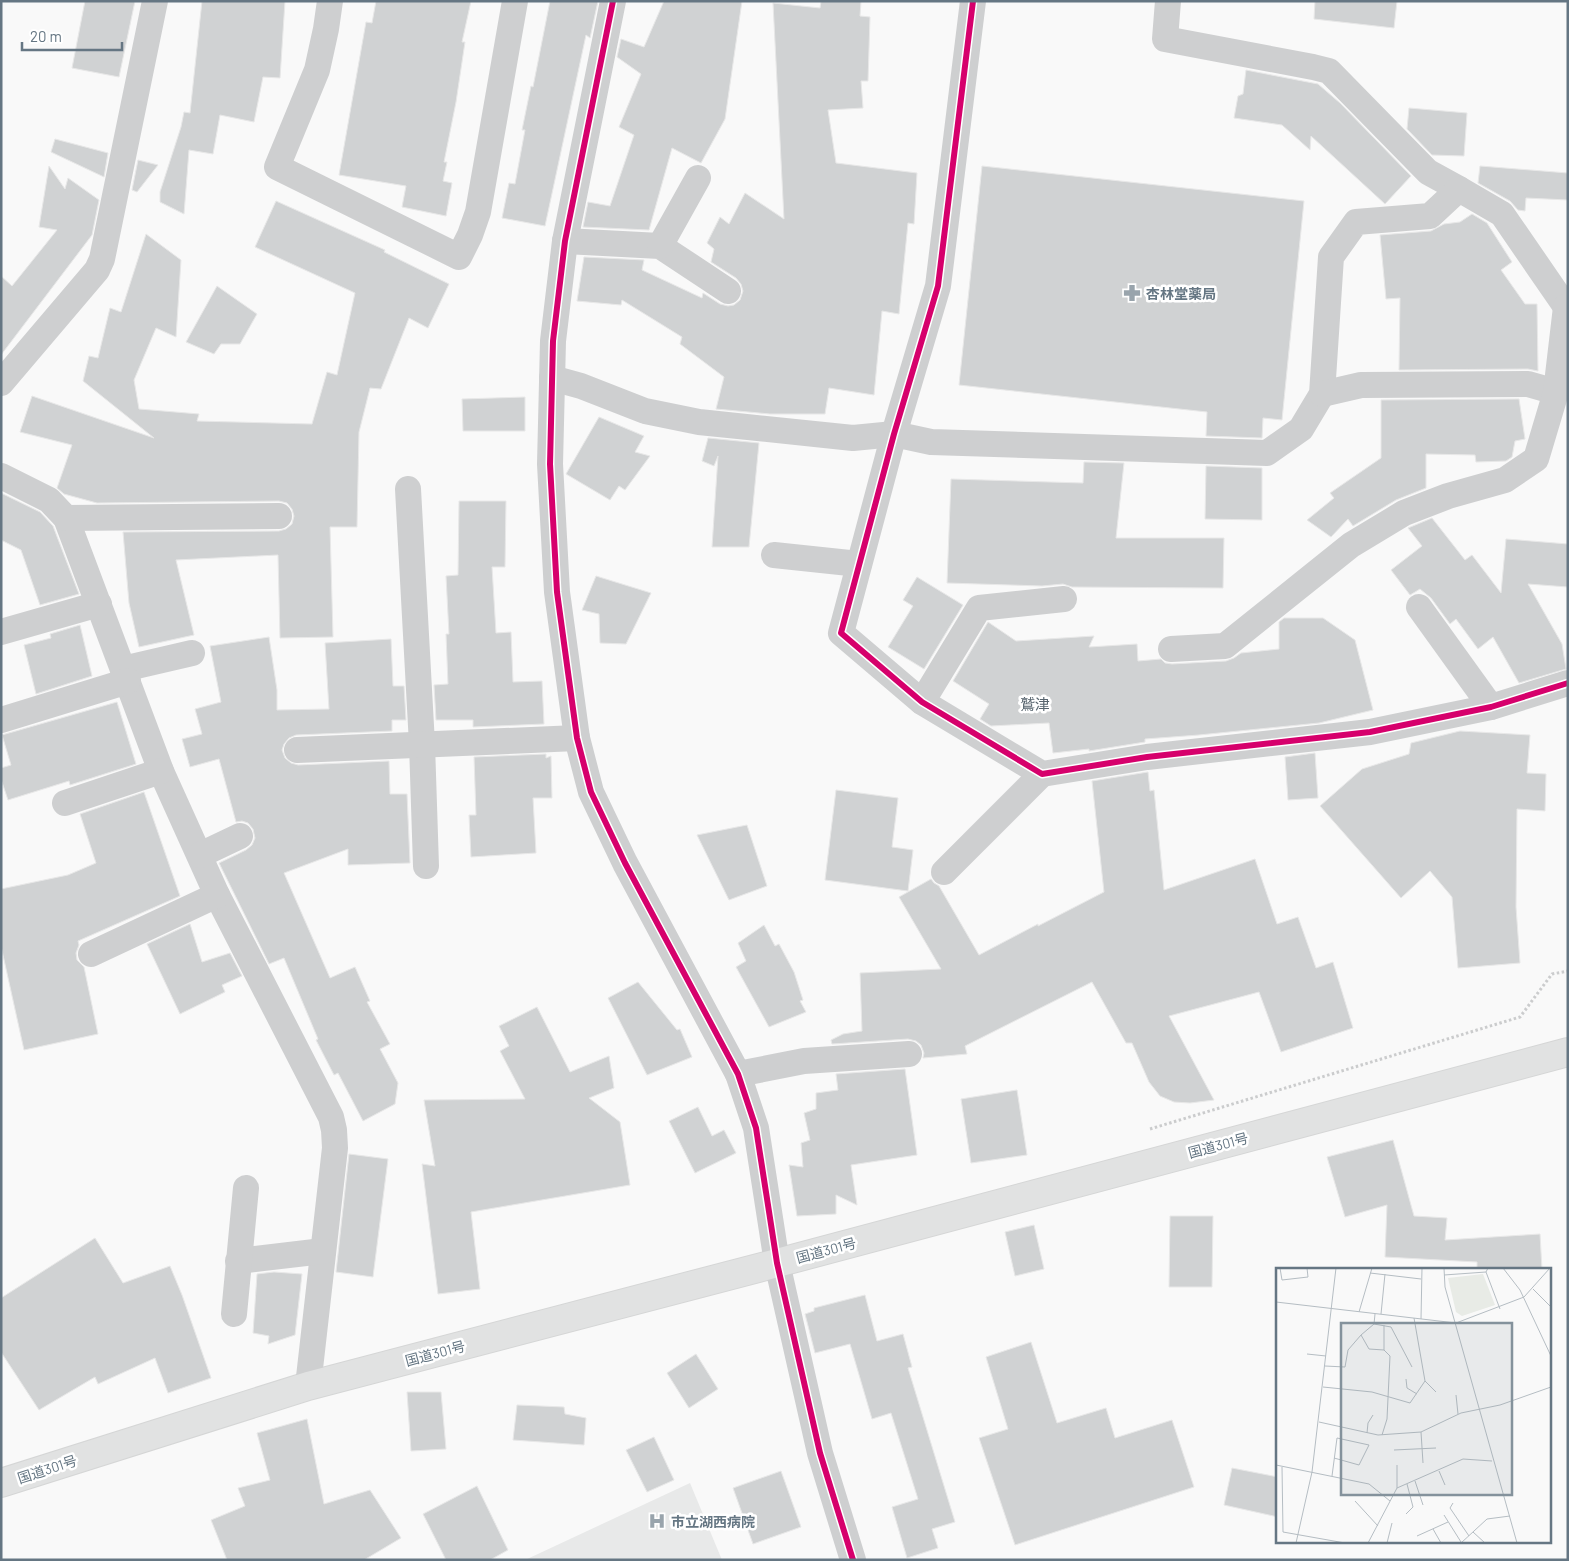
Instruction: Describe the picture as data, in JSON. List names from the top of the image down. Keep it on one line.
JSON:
{"streets":{"highway":["国道301号"]},"districts":["鷲津"],"places":{"pharmacy":["杏林堂薬局"],"hospital":["市立湖西病院"]},"scale_bar":"20 m"}
